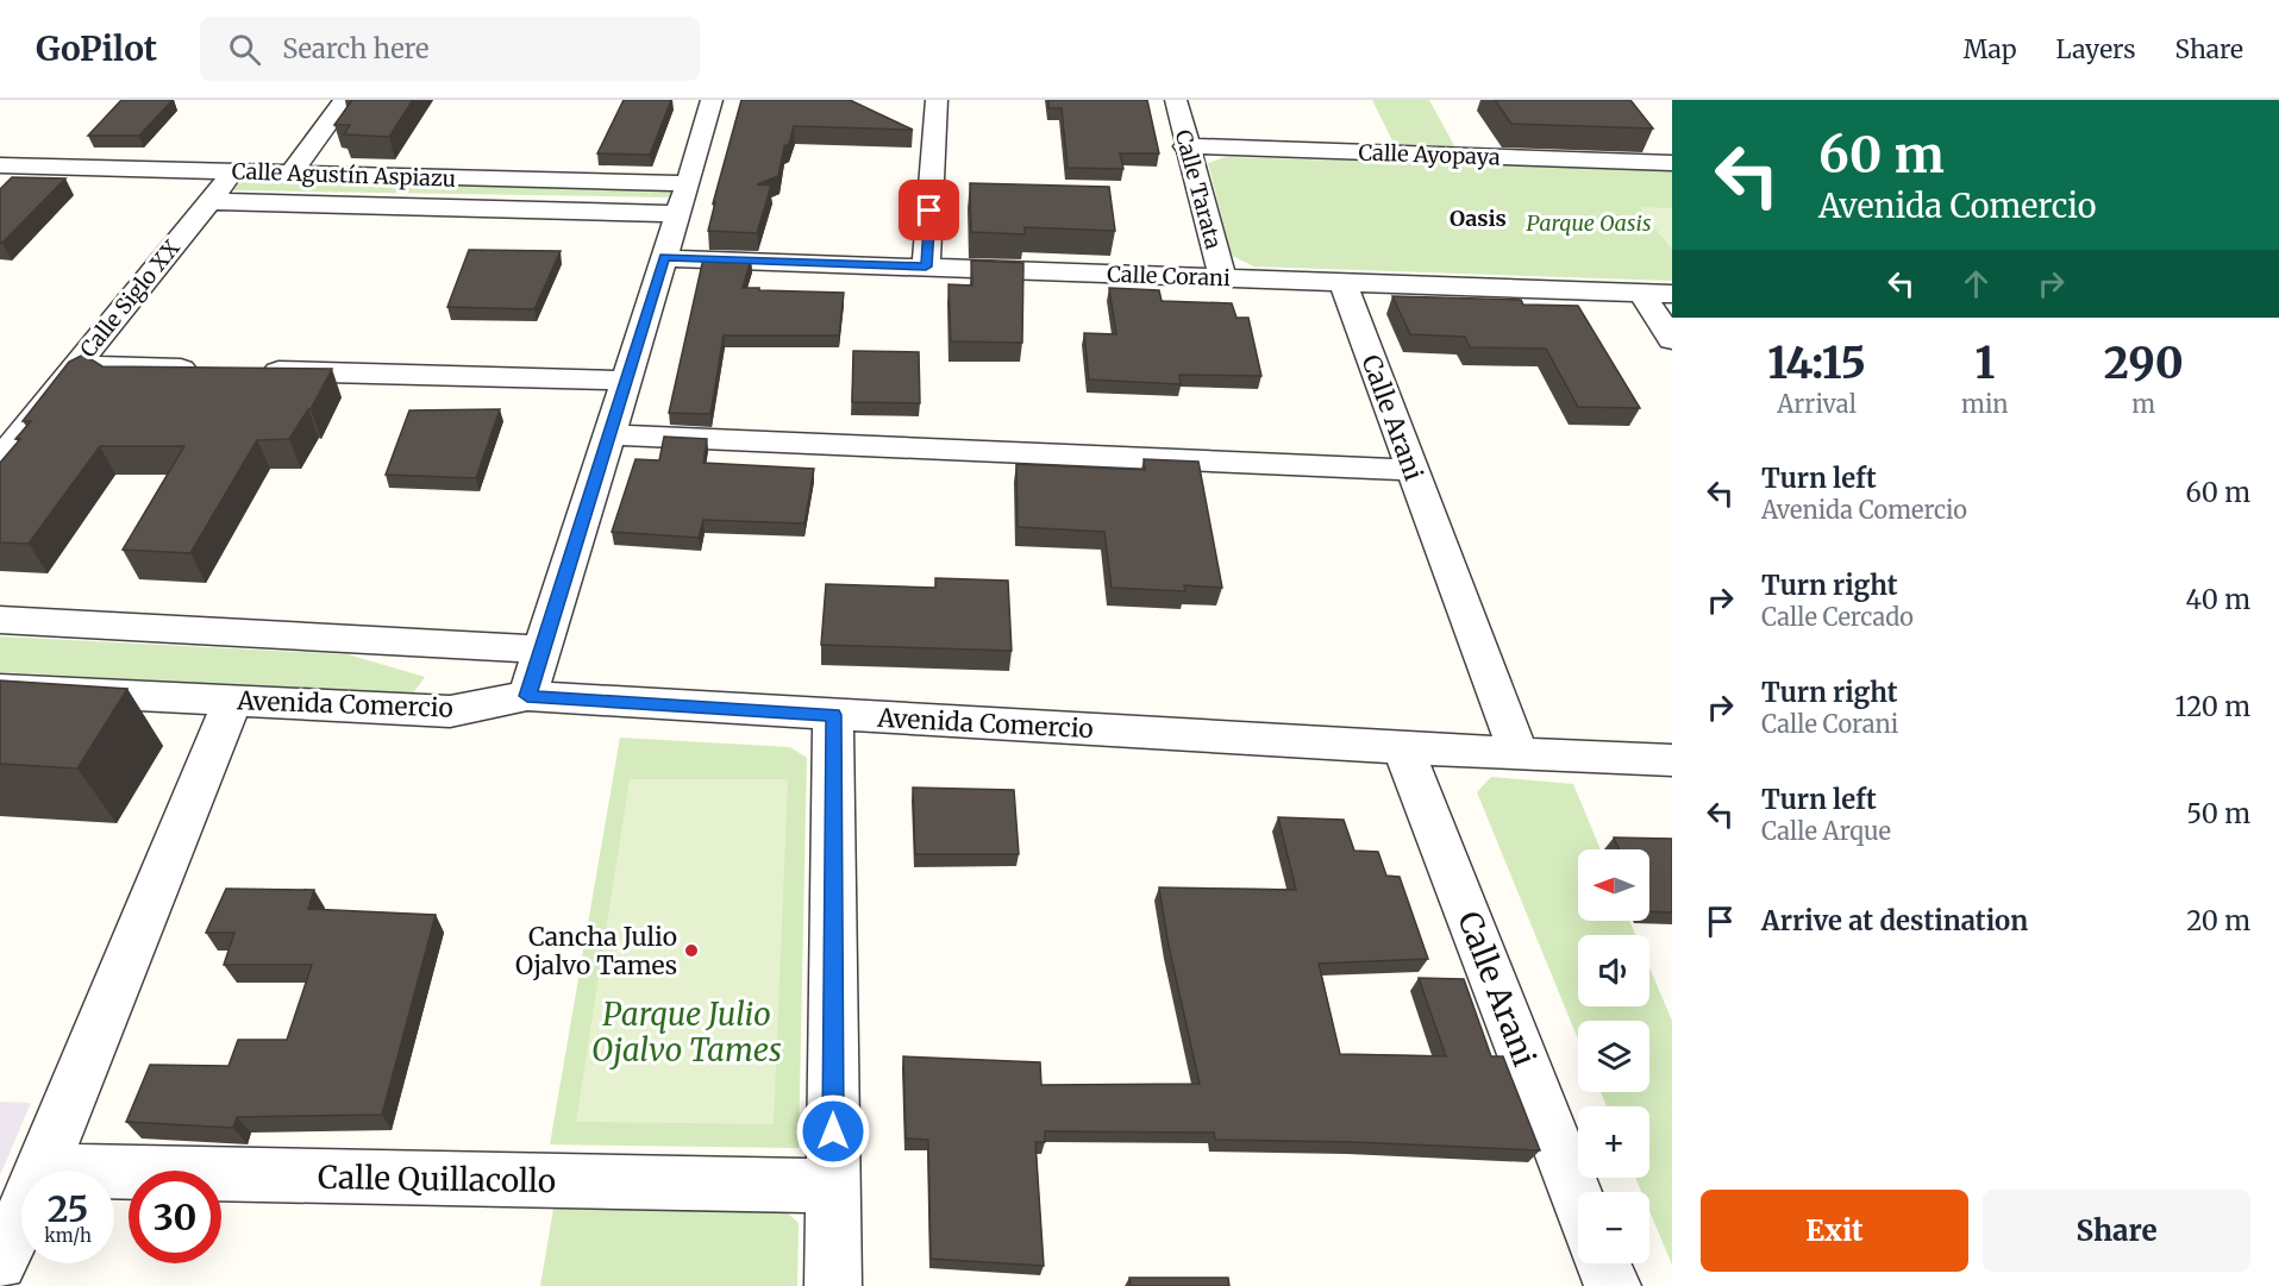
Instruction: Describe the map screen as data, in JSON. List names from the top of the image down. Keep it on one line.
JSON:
{"streets":{"street":["Calle Ayopaya","Calle Agustín Aspiazu","Calle Tarata","Calle Corani","Calle Siglo XX","Calle Arani","Avenida Comercio","Calle Quillacollo"]},"crossings":[["Calle Ayopaya","Calle Tarata"],["Calle Agustín Aspiazu","Calle Siglo XX"],["Calle Tarata","Calle Corani"],["Calle Corani","Calle Arani"],["Calle Arani","Avenida Comercio"]],"districts":["Oasis"],"parks":["Parque Oasis","Parque Julio Ojalvo Tames"],"places":["Cancha Julio Ojalvo Tames"],"north":"left","page":{"header":"GoPilot","search":"Search here","nav":["Map","Layers","Share"],"turn":["60 m","Avenida Comercio"],"eta":["14:15","Arrival","1","min","290","m"],"list":[{"name":"Turn left","note":"Avenida Comercio","value":"60 m"},{"name":"Turn right","note":"Calle Cercado","value":"40 m"},{"name":"Turn right","note":"Calle Corani","value":"120 m"},{"name":"Turn left","note":"Calle Arque","value":"50 m"},{"name":"Arrive at destination","value":"20 m"}],"map_buttons":["+","−"],"speed":"25 km/h","limit":"30","buttons":["Exit","Share"]}}
